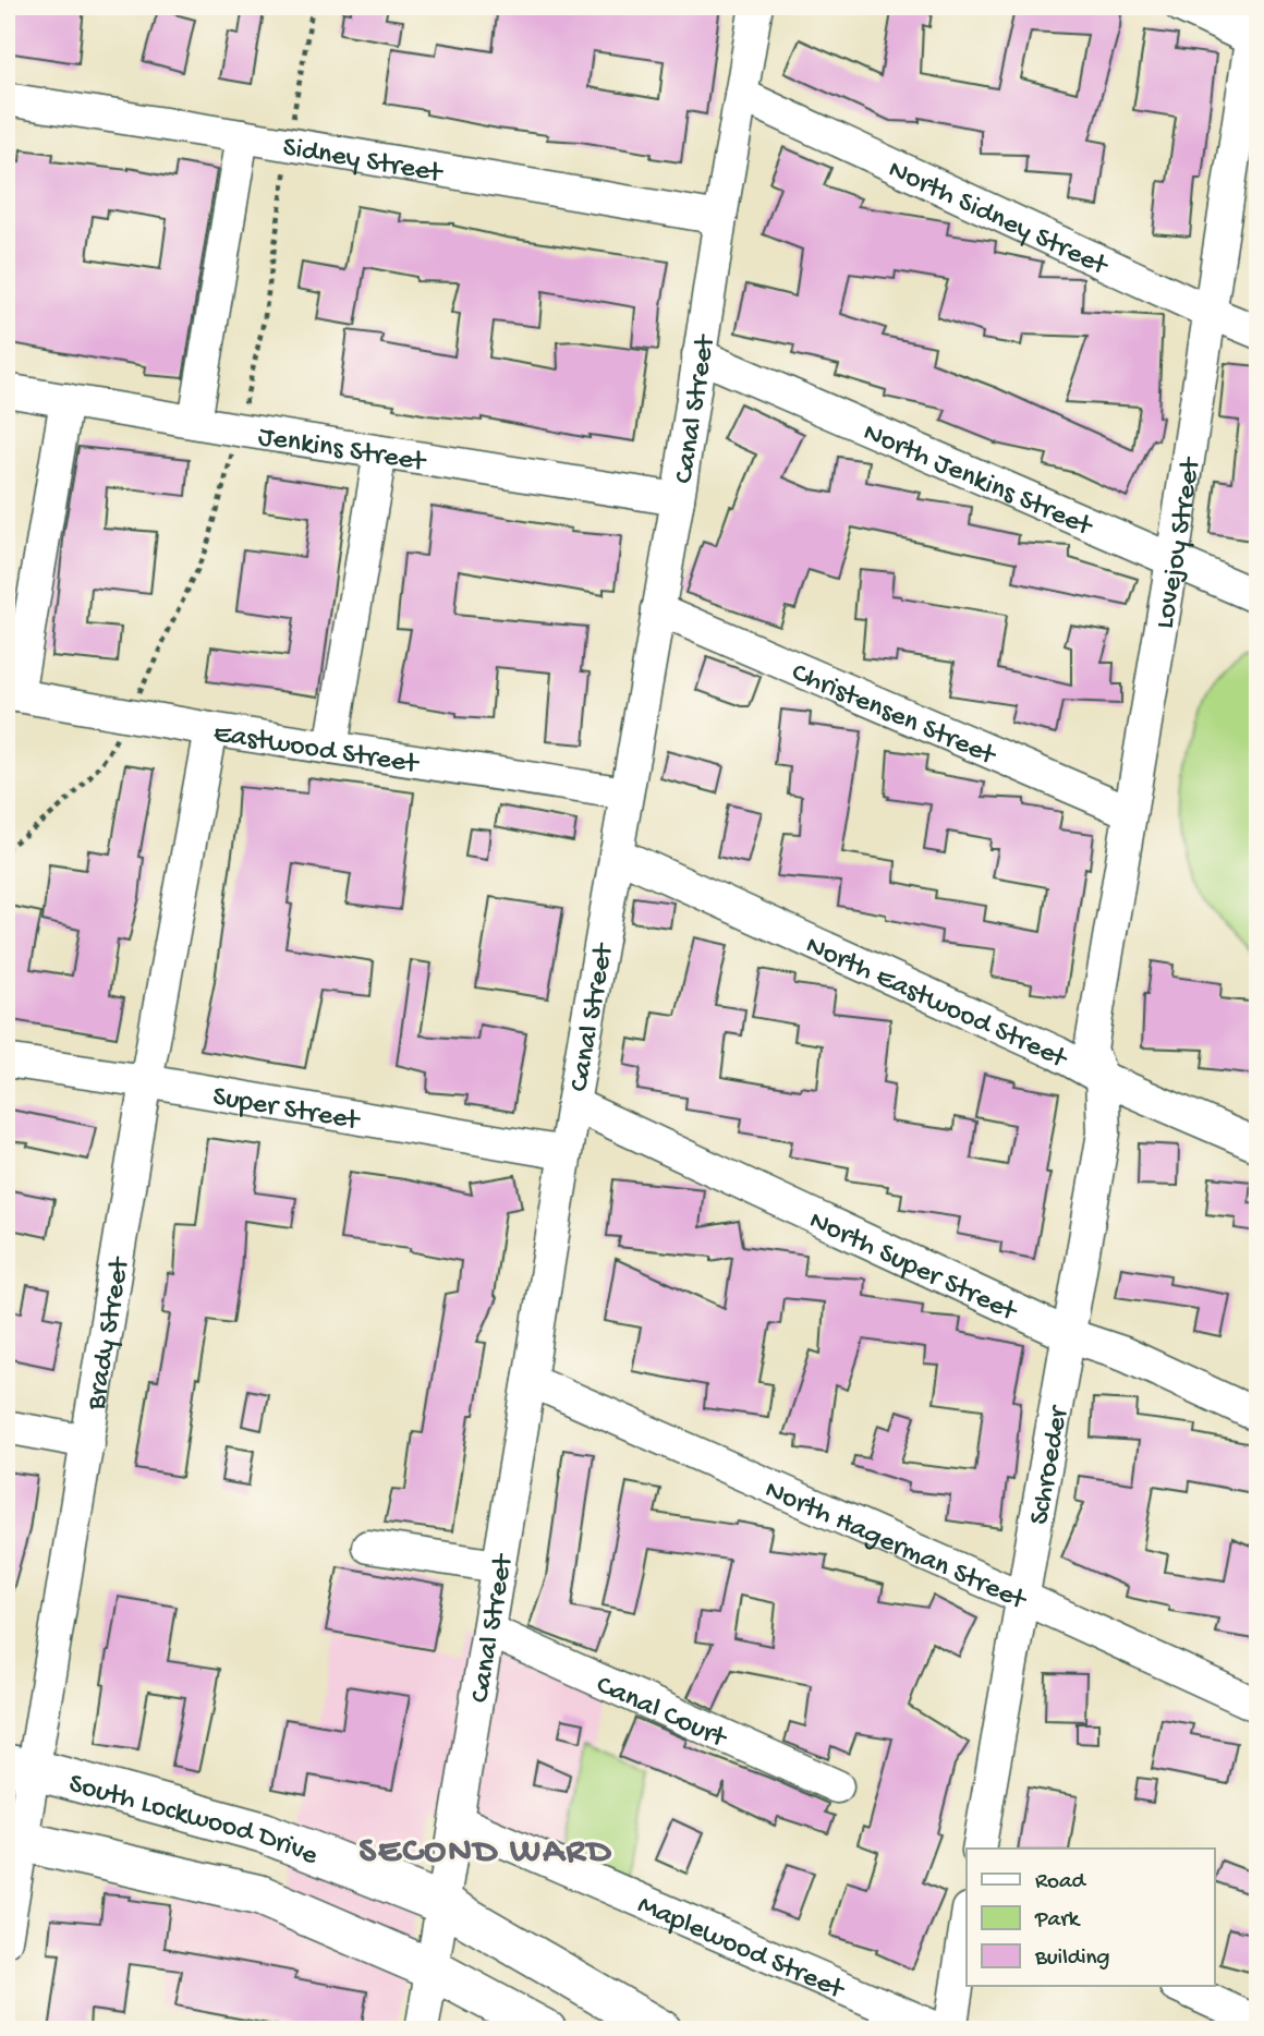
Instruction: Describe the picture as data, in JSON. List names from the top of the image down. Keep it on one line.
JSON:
{"streets":{"main road":["South Lockwood Drive"],"street":["Sidney Street","North Sidney Street","Canal Street","Jenkins Street","North Jenkins Street","Lovejoy Street","Christensen Street","Eastwood Street","North Eastwood Street","Super Street","North Super Street","Brady Street","Schroeder","North Hagerman Street","Canal Court","Maplewood Street"]},"crossings":[["Sidney Street","Canal Street"],["North Sidney Street","Canal Street"],["North Sidney Street","Lovejoy Street"],["Canal Street","Jenkins Street"],["Canal Street","North Jenkins Street"],["Canal Street","Christensen Street"],["Canal Street","Eastwood Street"],["Canal Street","North Eastwood Street"],["Canal Street","Super Street"],["Canal Street","North Super Street"],["Canal Street","North Hagerman Street"],["Canal Street","Canal Court"],["Canal Street","South Lockwood Drive"],["Canal Street","Maplewood Street"],["North Jenkins Street","Lovejoy Street"],["Lovejoy Street","Christensen Street"],["Lovejoy Street","North Eastwood Street"],["Lovejoy Street","Schroeder"],["Eastwood Street","Brady Street"],["North Eastwood Street","Schroeder"],["Super Street","Brady Street"],["North Super Street","Schroeder"],["Brady Street","South Lockwood Drive"],["Schroeder","North Hagerman Street"]],"districts":["SECOND WARD"],"legend":["Road","Park","Building"]}
